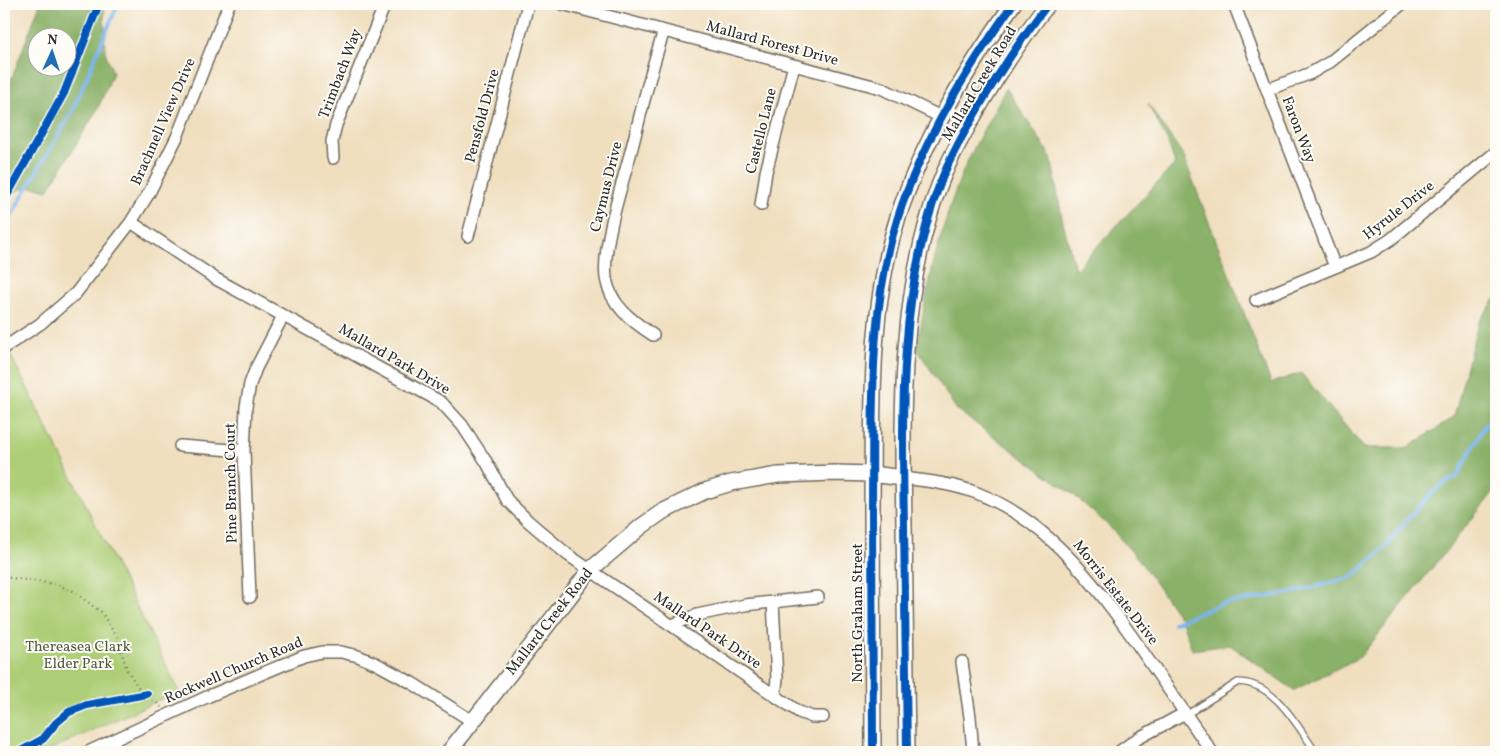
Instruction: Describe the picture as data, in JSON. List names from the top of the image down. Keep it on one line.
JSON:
{"streets":{"main road":["Mallard Creek Road","North Graham Street"],"street":["Mallard Forest Drive","Trimbach Way","Pensfold Drive","Brachnell View Drive","Faron Way","Castello Lane","Caymus Drive","Hyrule Drive","Mallard Park Drive","Pine Branch Court","Morris Estate Drive","Rockwell Church Road"]},"crossings":[["Mallard Forest Drive","Mallard Creek Road"],["Mallard Forest Drive","Castello Lane"],["Mallard Forest Drive","Caymus Drive"],["Mallard Creek Road","Mallard Park Drive"],["Mallard Creek Road","Morris Estate Drive"],["Mallard Creek Road","North Graham Street"],["Mallard Creek Road","Rockwell Church Road"],["Brachnell View Drive","Mallard Park Drive"],["Faron Way","Hyrule Drive"],["Mallard Park Drive","Pine Branch Court"]],"parks":["Thereasea Clark Elder Park"],"north":"top"}
